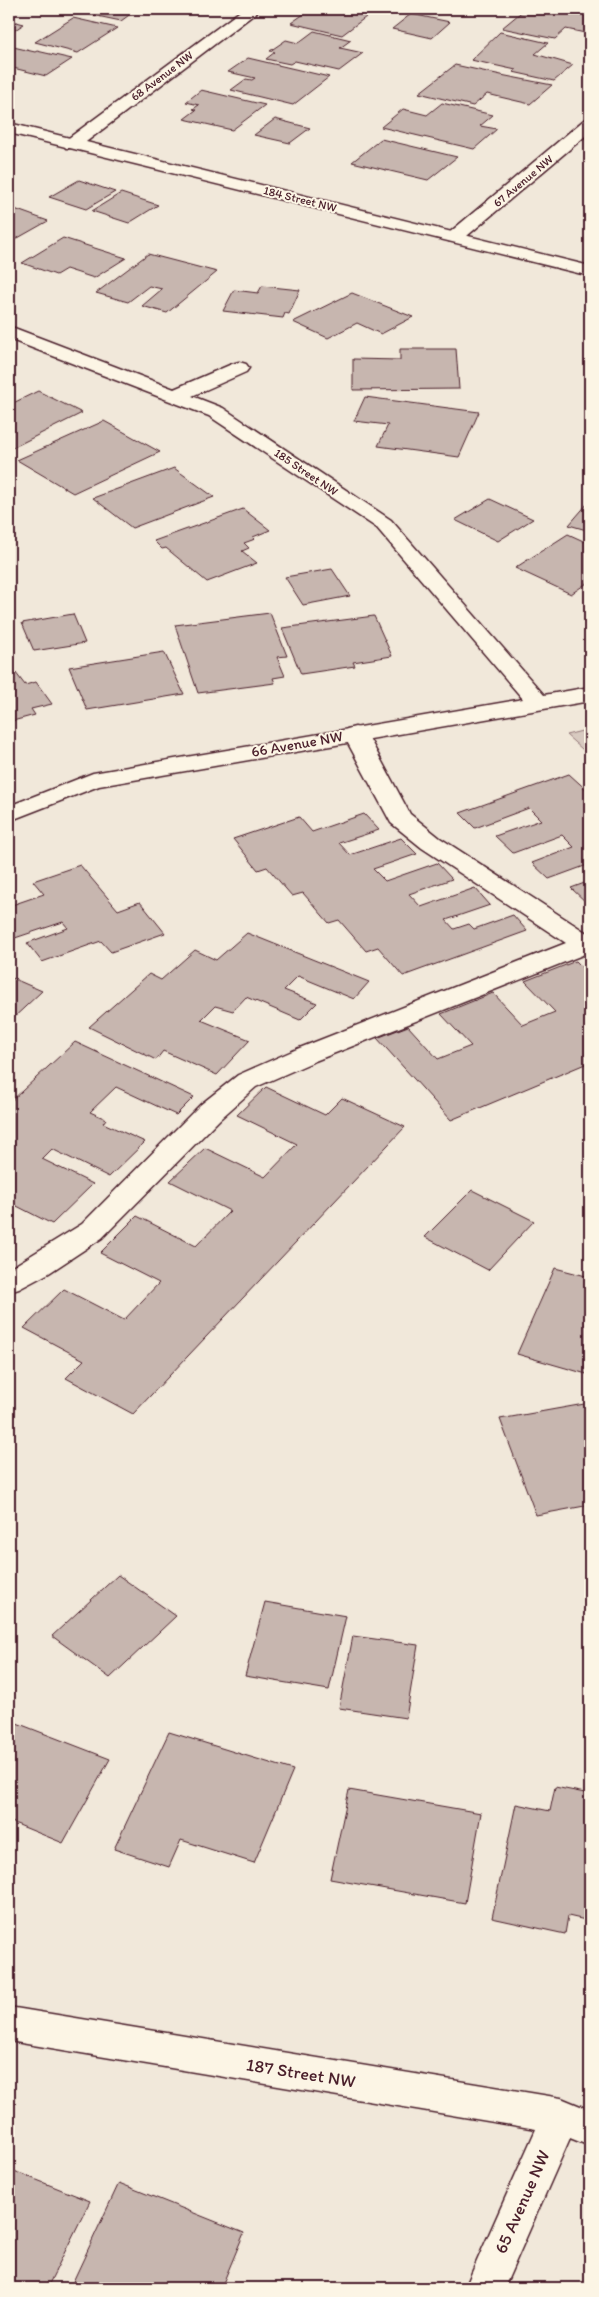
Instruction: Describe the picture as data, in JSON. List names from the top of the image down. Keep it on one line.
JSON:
{"streets":{"street":["68 Avenue NW","67 Avenue NW","184 Street NW","185 Street NW","66 Avenue NW","187 Street NW","65 Avenue NW"]},"crossings":[["68 Avenue NW","184 Street NW"],["67 Avenue NW","184 Street NW"],["185 Street NW","66 Avenue NW"],["187 Street NW","65 Avenue NW"]]}
